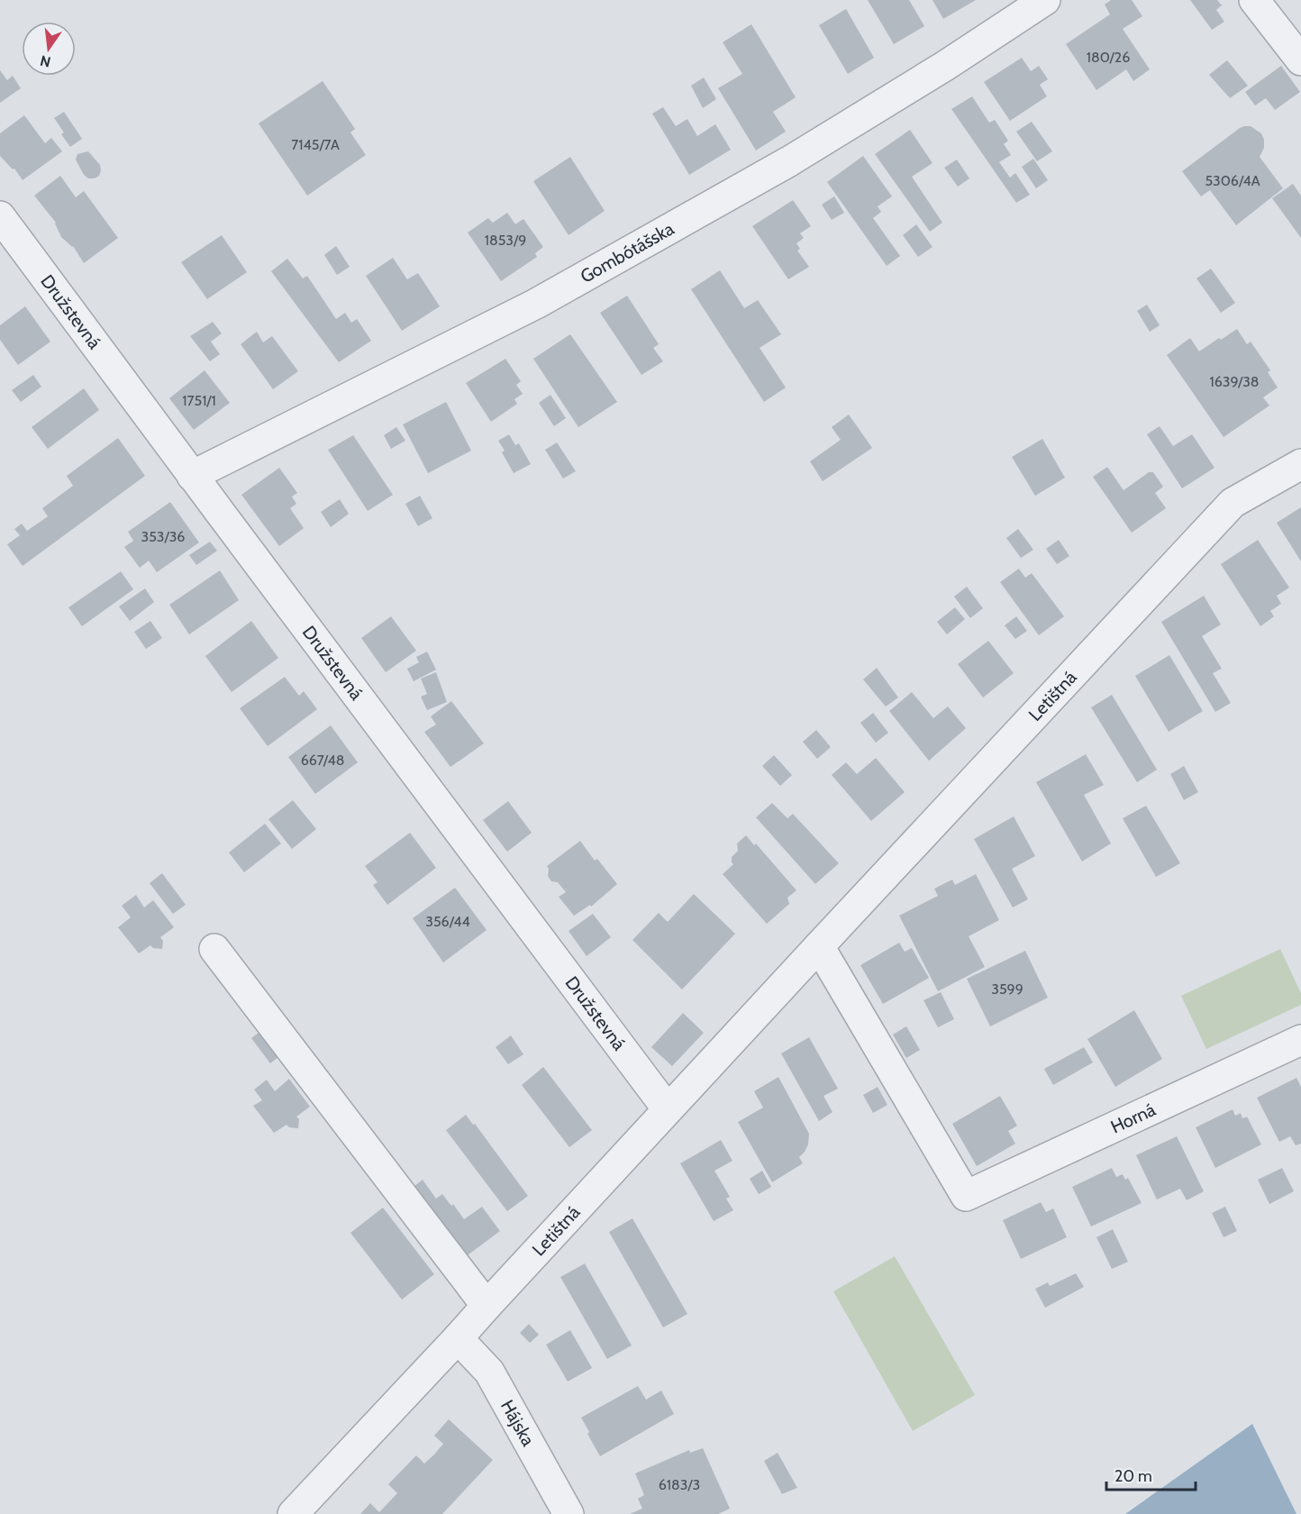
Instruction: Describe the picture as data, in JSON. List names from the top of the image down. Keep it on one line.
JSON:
{"streets":{"street":["Gombótášska","Družstevná","Letištná","Horná","Hájska"]},"crossings":[["Gombótášska","Družstevná"],["Družstevná","Letištná"],["Letištná","Horná"],["Letištná","Hájska"]],"house_numbers":["180/26","7145/7A","5306/4A","1853/9","1639/38","1751/1","353/36","667/48","356/44","3599","6183/3"],"scale_bar":"20 m","north":"bottom"}
